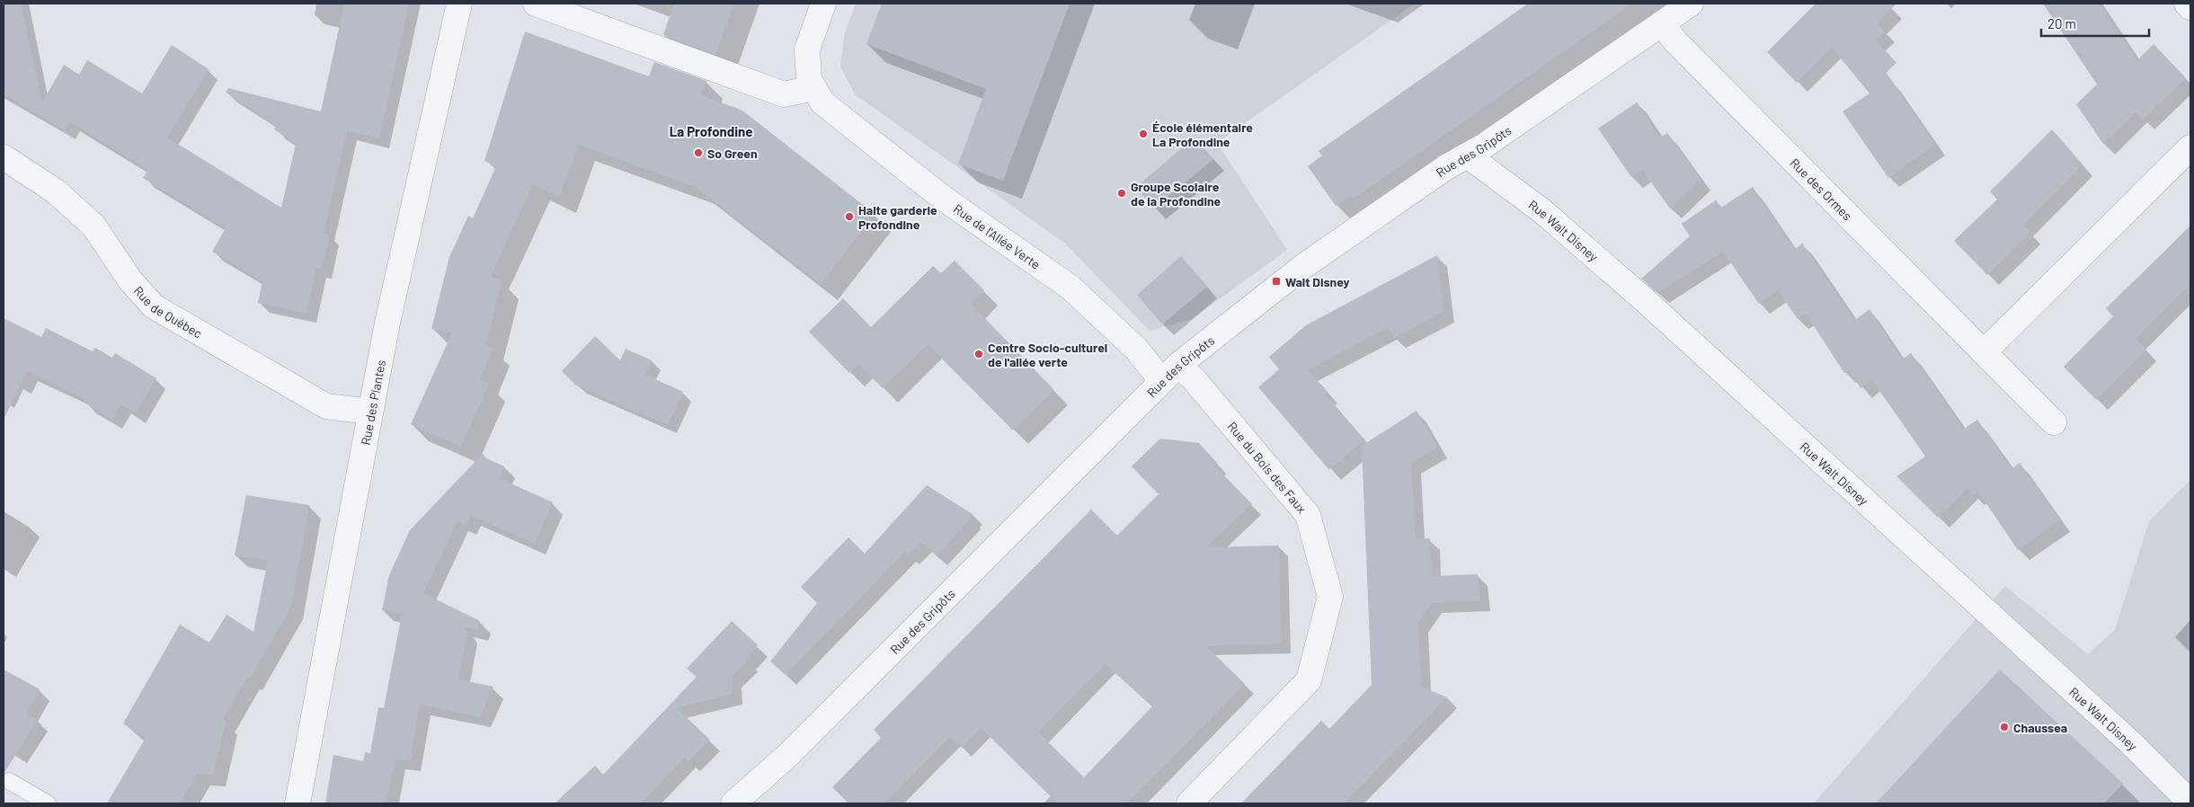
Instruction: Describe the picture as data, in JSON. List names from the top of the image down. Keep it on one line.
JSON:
{"streets":{"street":["Rue des Gripôts","Rue des Ormes","Rue Walt Disney","Rue de l'Allée Verte","Rue de Québec","Rue des Plantes","Rue du Bois des Faux"]},"crossings":[["Rue des Gripôts","Rue des Ormes"],["Rue des Gripôts","Rue Walt Disney"],["Rue des Gripôts","Rue de l'Allée Verte"],["Rue des Gripôts","Rue du Bois des Faux"],["Rue de l'Allée Verte","Rue du Bois des Faux"],["Rue de Québec","Rue des Plantes"]],"districts":["La Profondine"],"places":{"other":["École élémentaire La Profondine","So Green","Groupe Scolaire de la Profondine","Halte garderie Profondine","Centre Socio-culturel de l'allée verte","Chaussea"],"transit":["Walt Disney"]},"scale_bar":"20 m"}
